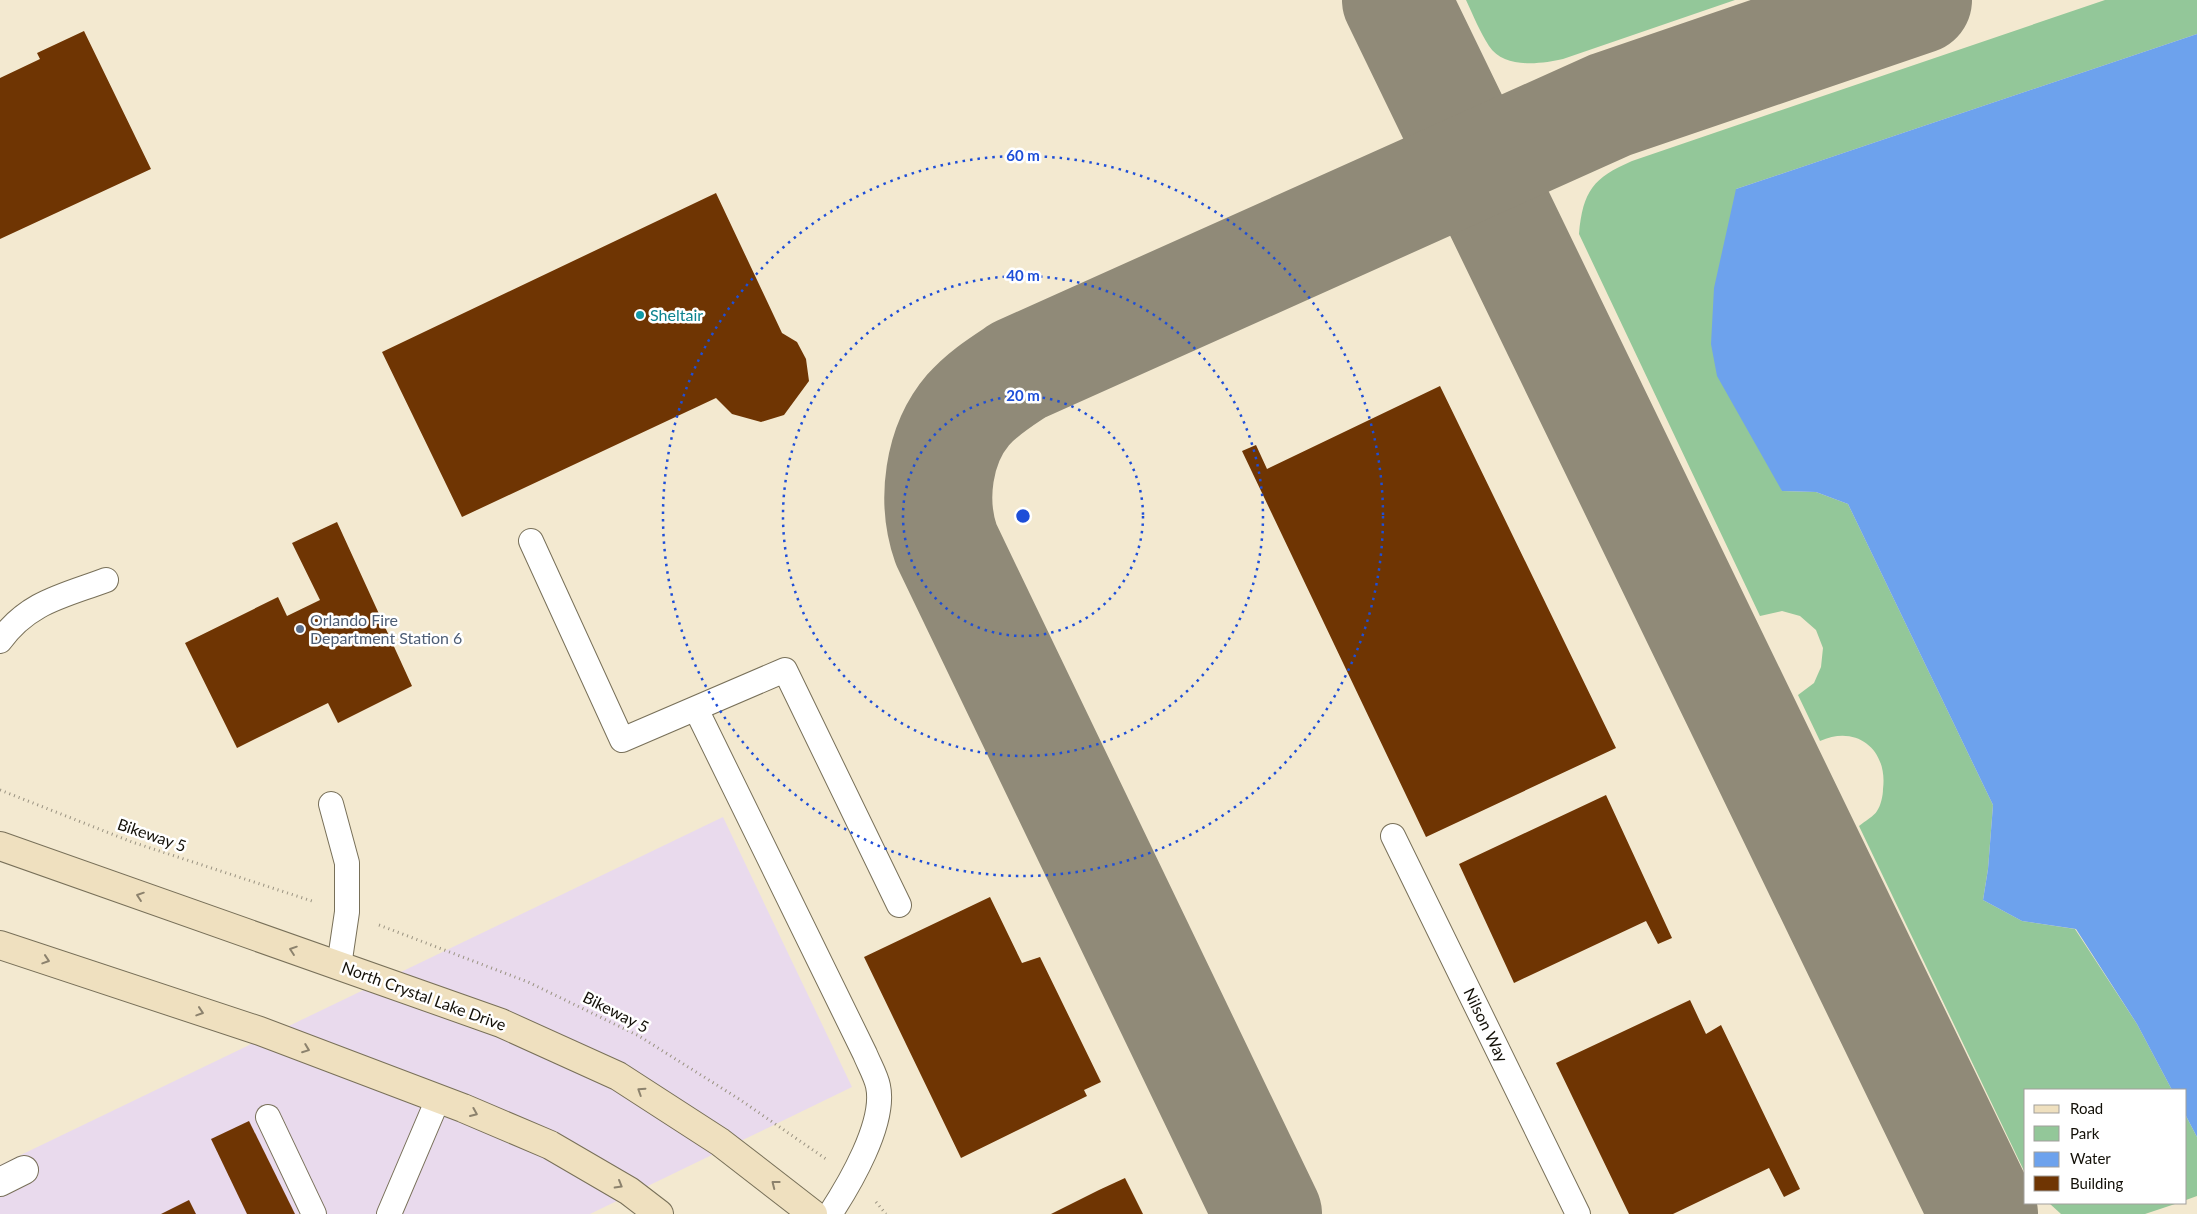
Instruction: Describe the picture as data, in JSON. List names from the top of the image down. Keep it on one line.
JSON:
{"streets":{"main road":["North Crystal Lake Drive"],"lane":["Nilson Way"],"path":["Bikeway 5"]},"places":["Sheltair","Orlando Fire Department Station 6"],"legend":["Road","Park","Water","Building"],"rings":["60 m","40 m","20 m"]}
